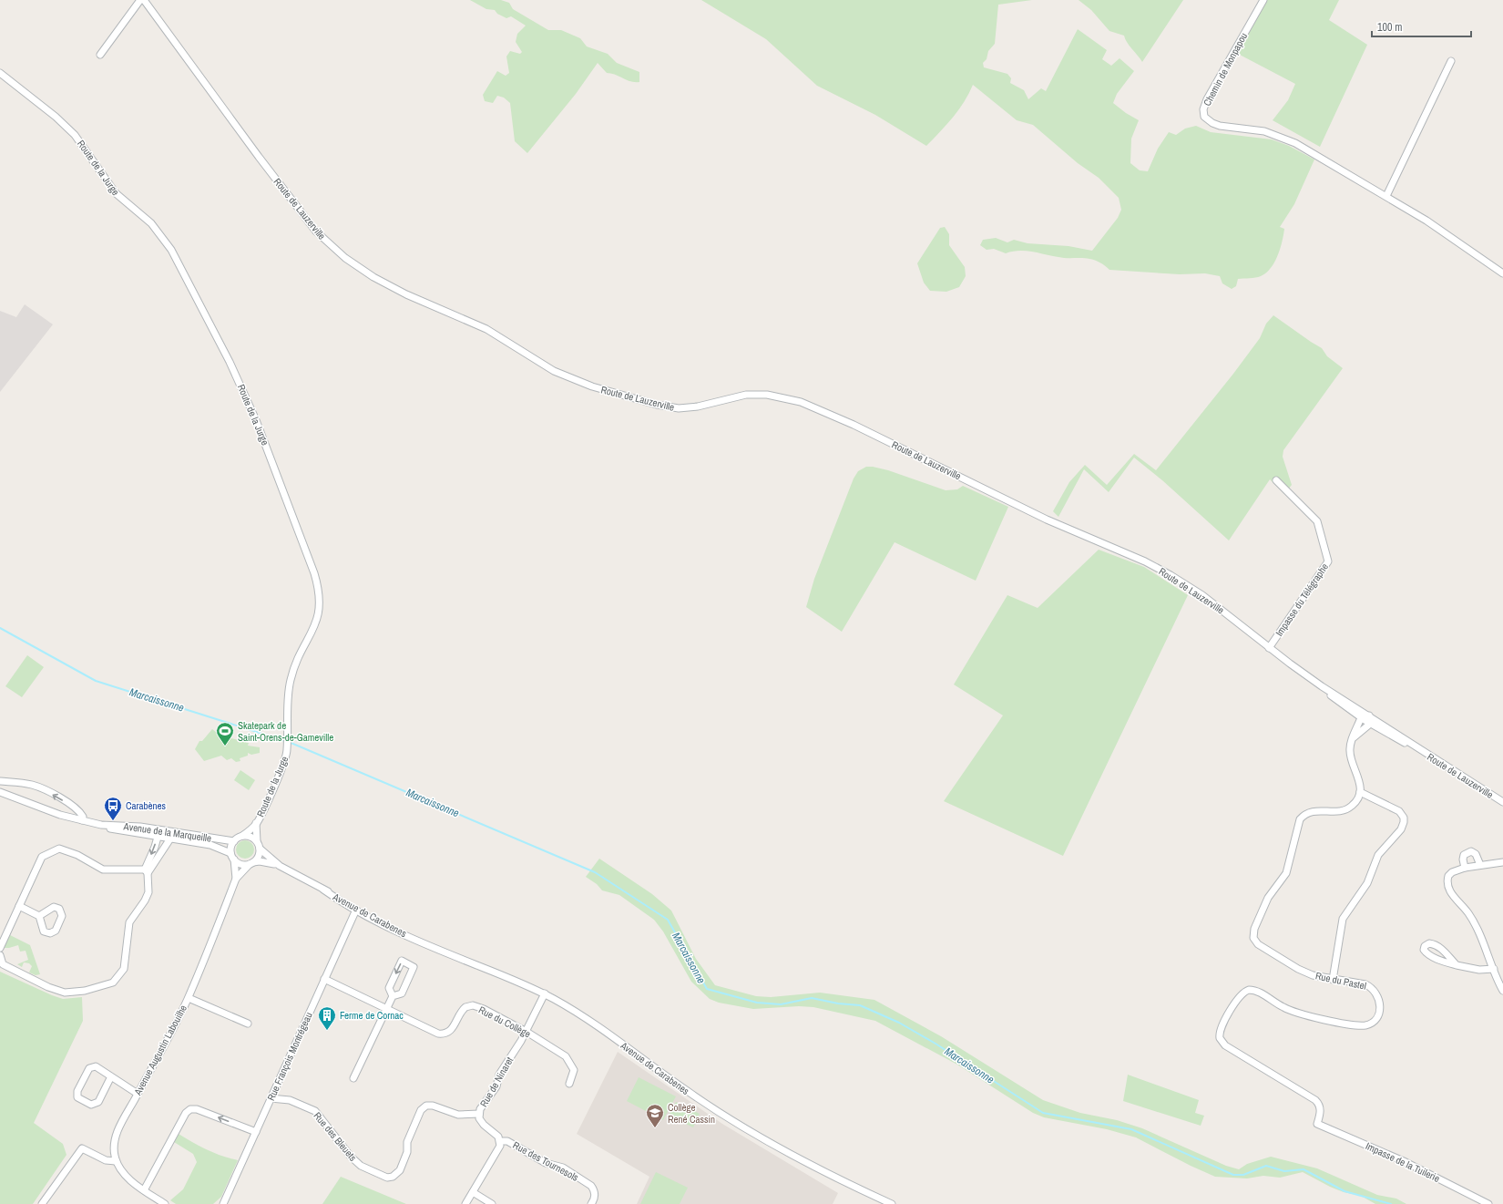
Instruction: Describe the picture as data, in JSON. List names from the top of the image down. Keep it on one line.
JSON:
{"streets":{"street":["Chemin de Monpapou","Route de la Jurge","Route de Lauzerville","Impasse du Télégraphe","Avenue de la Marqueille","Avenue de Carabenes","Rue du Pastel","Rue du Collège","Avenue Augustin Labouilhe","Rue François Montrégeau","Rue de Ninaret","Rue des Bleuets","Rue des Tournesols","Impasse de la Tuilerie"]},"crossings":[["Route de la Jurge","Avenue de la Marqueille"],["Route de la Jurge","Avenue de Carabenes"],["Route de la Jurge","Avenue Augustin Labouilhe"],["Route de Lauzerville","Impasse du Télégraphe"],["Avenue de la Marqueille","Avenue de Carabenes"],["Avenue de la Marqueille","Avenue Augustin Labouilhe"],["Avenue de Carabenes","Avenue Augustin Labouilhe"],["Avenue de Carabenes","Rue François Montrégeau"],["Avenue de Carabenes","Rue de Ninaret"],["Rue du Pastel","Impasse de la Tuilerie"],["Rue du Collège","Rue François Montrégeau"],["Rue du Collège","Rue de Ninaret"],["Rue François Montrégeau","Rue des Bleuets"],["Rue de Ninaret","Rue des Bleuets"],["Rue de Ninaret","Rue des Tournesols"]],"water":["Marcaissonne"],"places":{"sports":["Skatepark de Saint-Orens-de-Gameville"],"bus stop":["Carabènes"],"building":["Ferme de Cornac"],"school or university":["Collège René Cassin"]},"scale_bar":"100 m"}
